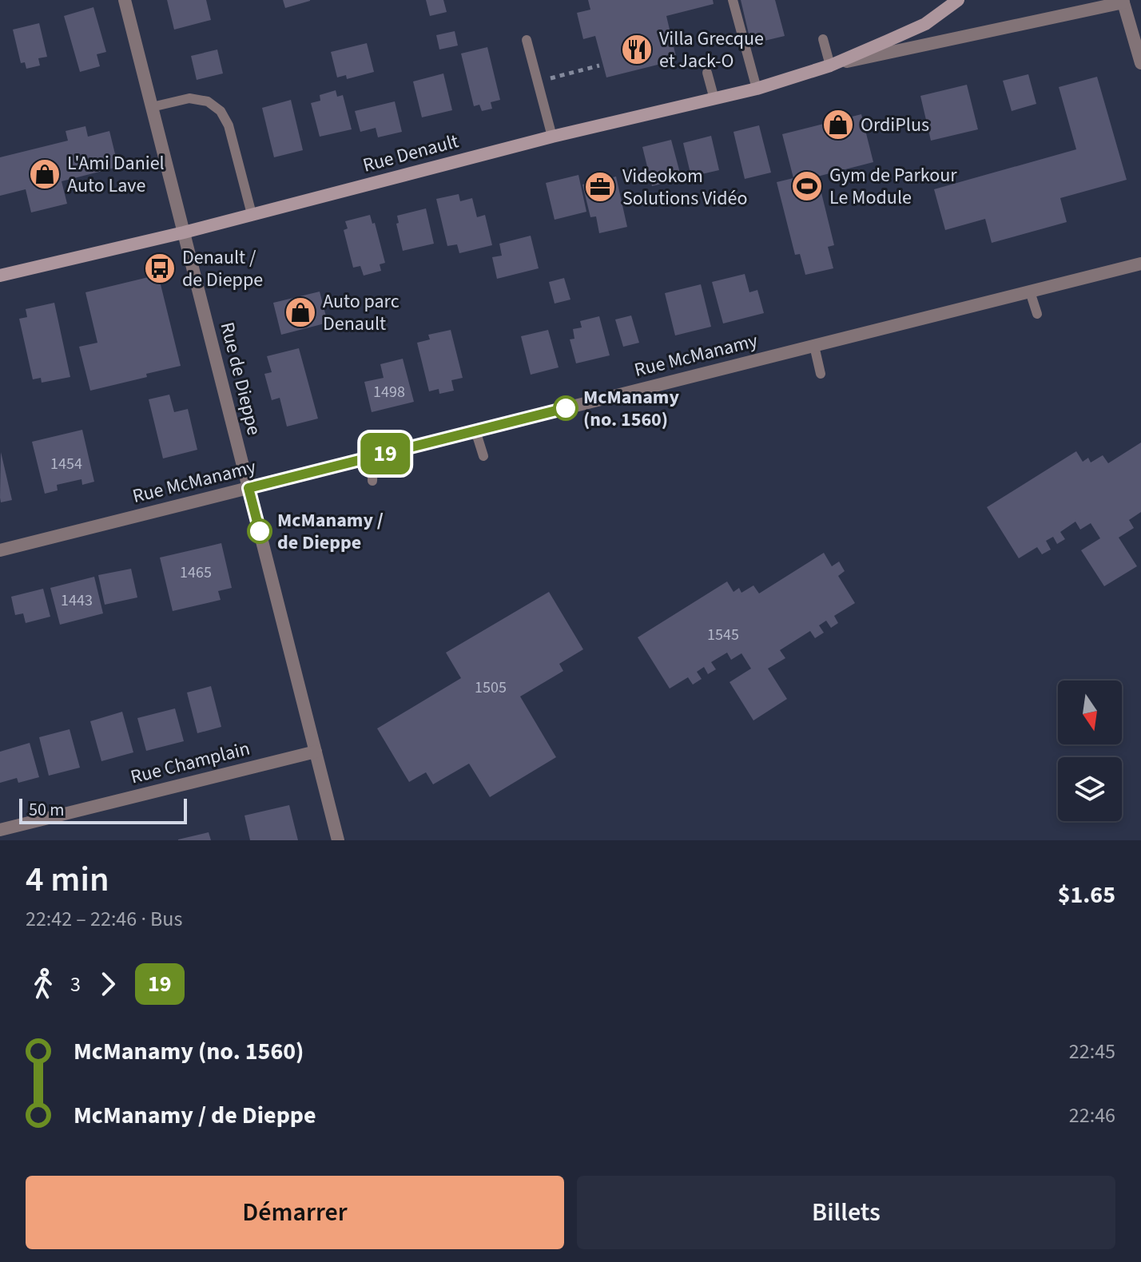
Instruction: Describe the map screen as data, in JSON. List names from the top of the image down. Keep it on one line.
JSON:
{"streets":{"main road":["Rue Denault"],"street":["Rue McManamy","Rue de Dieppe","Rue Champlain"]},"crossings":[["Rue Denault","Rue de Dieppe"],["Rue McManamy","Rue de Dieppe"],["Rue de Dieppe","Rue Champlain"]],"places":{"restaurant":["Villa Grecque et Jack-O"],"shop":["OrdiPlus","L'Ami Daniel Auto Lave","Auto parc Denault"],"sports":["Gym de Parkour Le Module"],"office":["Videokom Solutions Vidéo"],"bus stop":["Denault / de Dieppe"],"other":["McManamy (no. 1560)","McManamy / de Dieppe"]},"lines":["bus line 19"],"house_numbers":["1498","1454","1465","1443","1545","1505"],"scale_bar":"50 m","north":"bottom","page":{"on_map":"19","scale":"50 m","heading":["4 min","22:42 – 22:46 · Bus","$1.65"],"legs":["3","19"],"list":[{"name":"McManamy (no. 1560)","value":"22:45"},{"name":"McManamy / de Dieppe","value":"22:46"}],"buttons":["Démarrer","Billets"]}}
